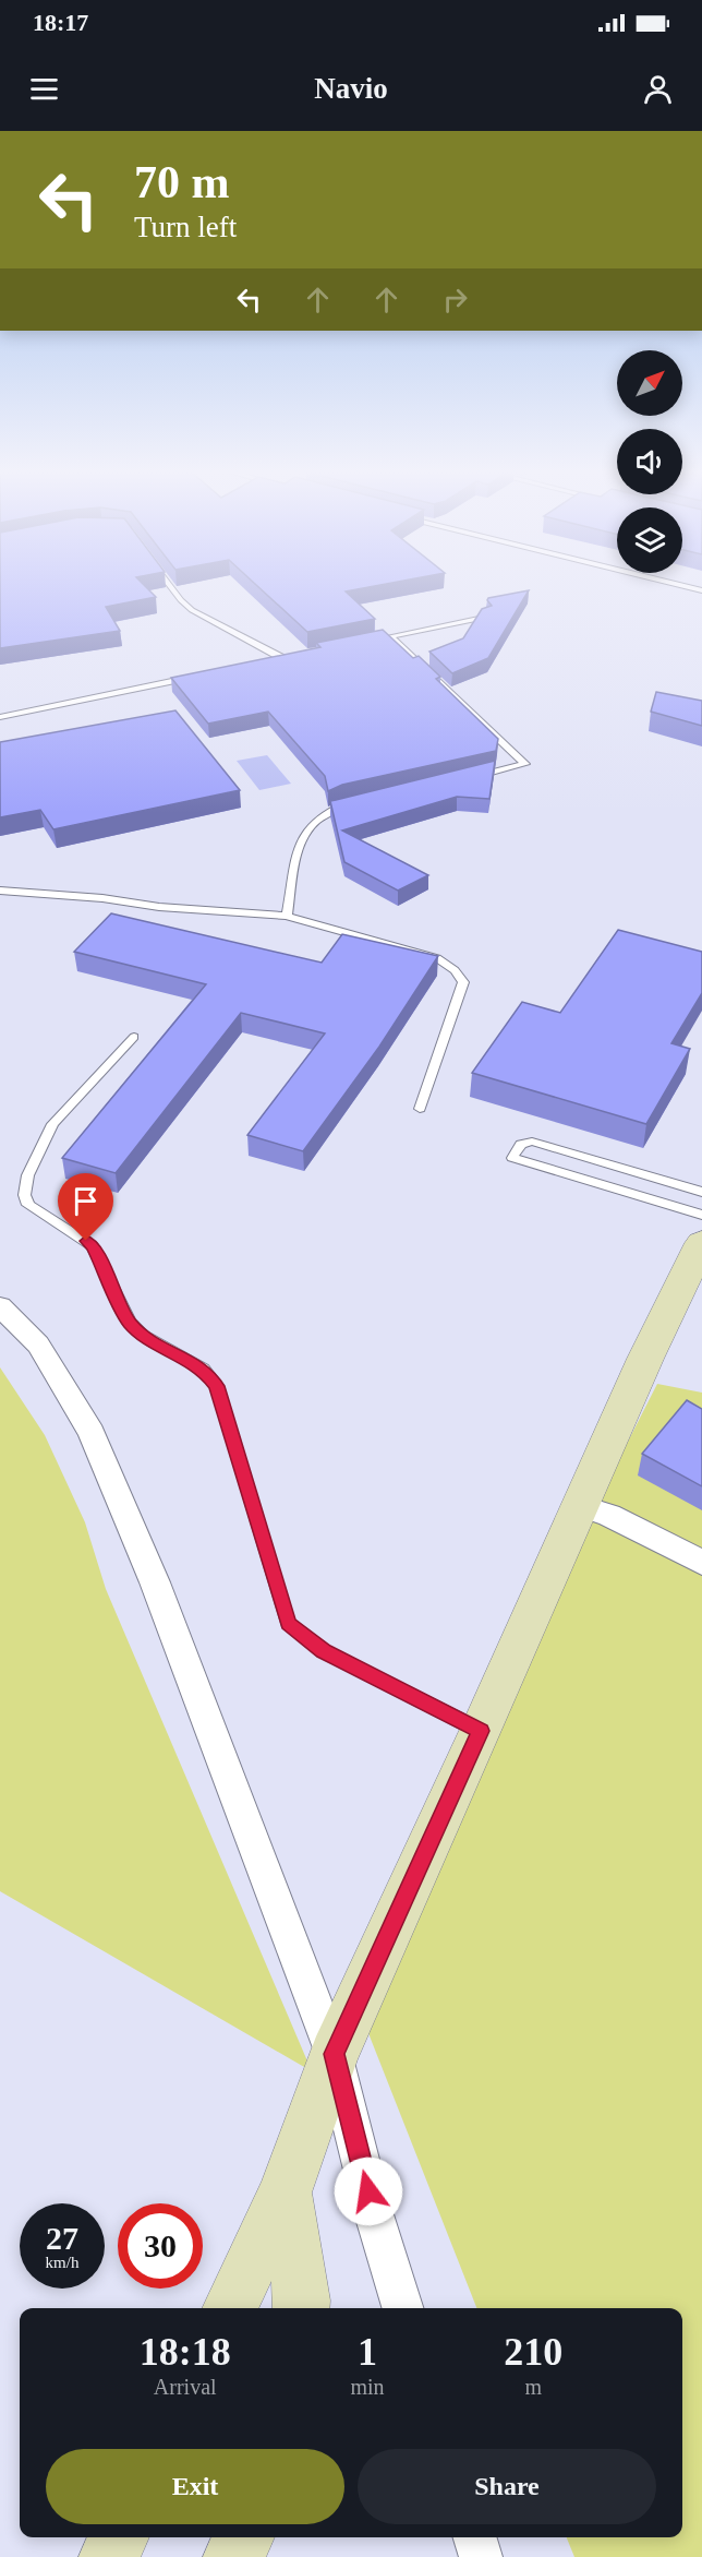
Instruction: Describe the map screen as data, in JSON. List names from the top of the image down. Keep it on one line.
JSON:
{"north":"top right","page":{"status":"18:17","header":"Navio","turn":["70 m","Turn left"],"speed":"27 km/h","limit":"30","eta":["18:18","Arrival","1","min","210","m"],"buttons":["Exit","Share"]}}
